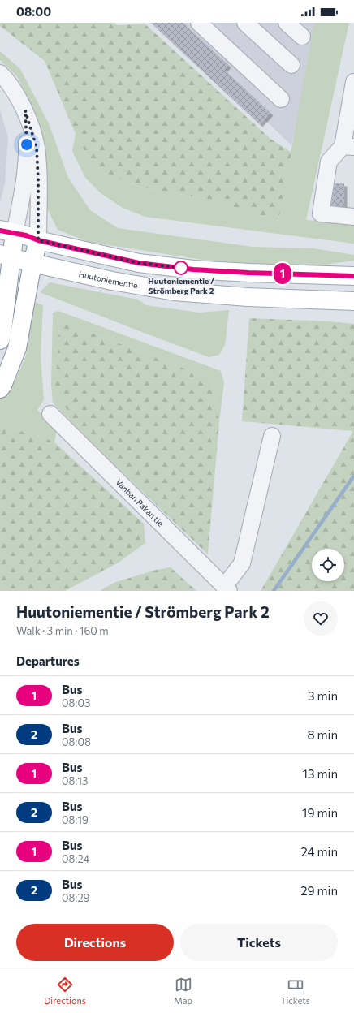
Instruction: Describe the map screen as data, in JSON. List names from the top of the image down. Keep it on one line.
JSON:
{"streets":{"main road":["Huutoniementie"],"street":["Vanhan Pakan tie"]},"places":["Huutoniementie / Strömberg Park 2"],"lines":["bus line 1"],"page":{"status":"08:00","on_map":"1","heading":[["Huutoniementie / Strömberg Park 2","Walk · 3 min · 160 m"],"Departures"],"list":[{"mark":"1","name":"Bus","note":"08:03","value":"3 min"},{"mark":"2","name":"Bus","note":"08:08","value":"8 min"},{"mark":"1","name":"Bus","note":"08:13","value":"13 min"},{"mark":"2","name":"Bus","note":"08:19","value":"19 min"},{"mark":"1","name":"Bus","note":"08:24","value":"24 min"},{"mark":"2","name":"Bus","note":"08:29","value":"29 min"}],"buttons":["Directions","Tickets"],"tabs":["Directions","Map","Tickets"]}}
